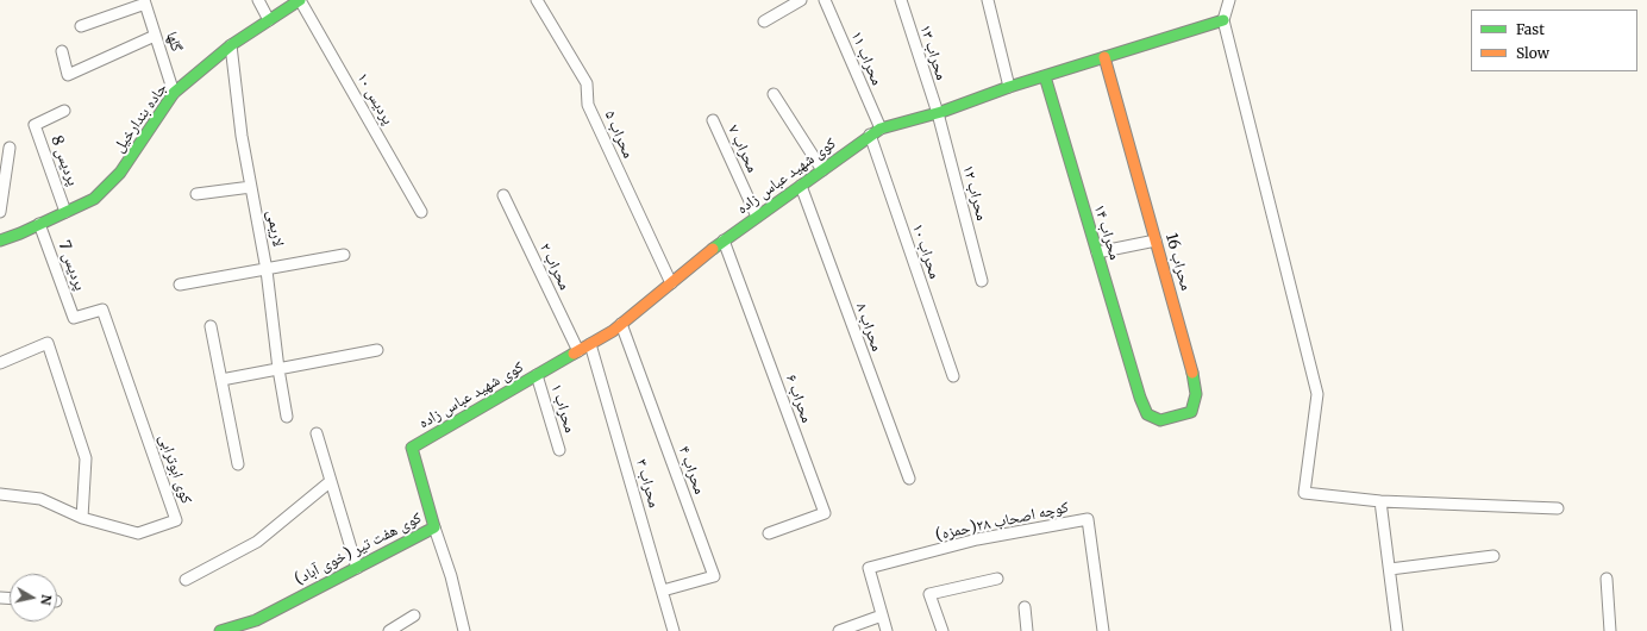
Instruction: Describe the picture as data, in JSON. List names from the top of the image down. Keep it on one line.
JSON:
{"streets":{"street":["گلها","محراب ۱۳","محراب ۱۱","پردیس ۱۰","جاده بندارخیل","محراب ۵","محراب ۷","پردیس 8","کوی شهید عباس زاده","محراب ۱۲","لاریمی","محراب ۱۴","محراب ۱۰","محراب 16","پردیس 7","محراب ۲","محراب ۸","محراب ۶","محراب ۱","کوی ابوترابی","محراب ۴","محراب ۳","کوچه اصحاب ۲۸(حمزه)","کوی هفت تیر (خوی آباد)"]},"crossings":[["گلها","جاده بندارخیل"],["محراب ۱۳","کوی شهید عباس زاده"],["محراب ۱۳","محراب ۱۲"],["محراب ۱۱","کوی شهید عباس زاده"],["پردیس ۱۰","جاده بندارخیل"],["جاده بندارخیل","پردیس 8"],["جاده بندارخیل","لاریمی"],["جاده بندارخیل","پردیس 7"],["محراب ۵","کوی شهید عباس زاده"],["محراب ۷","کوی شهید عباس زاده"],["کوی شهید عباس زاده","محراب ۱۲"],["کوی شهید عباس زاده","محراب ۱۴"],["کوی شهید عباس زاده","محراب ۱۰"],["کوی شهید عباس زاده","محراب 16"],["کوی شهید عباس زاده","محراب ۲"],["کوی شهید عباس زاده","محراب ۸"],["کوی شهید عباس زاده","محراب ۶"],["کوی شهید عباس زاده","محراب ۱"],["کوی شهید عباس زاده","محراب ۴"],["کوی شهید عباس زاده","محراب ۳"],["کوی شهید عباس زاده","کوی هفت تیر (خوی آباد)"],["محراب ۱۴","محراب 16"],["پردیس 7","کوی ابوترابی"],["محراب ۴","محراب ۳"]],"legend":["Fast","Slow"],"north":"right"}
